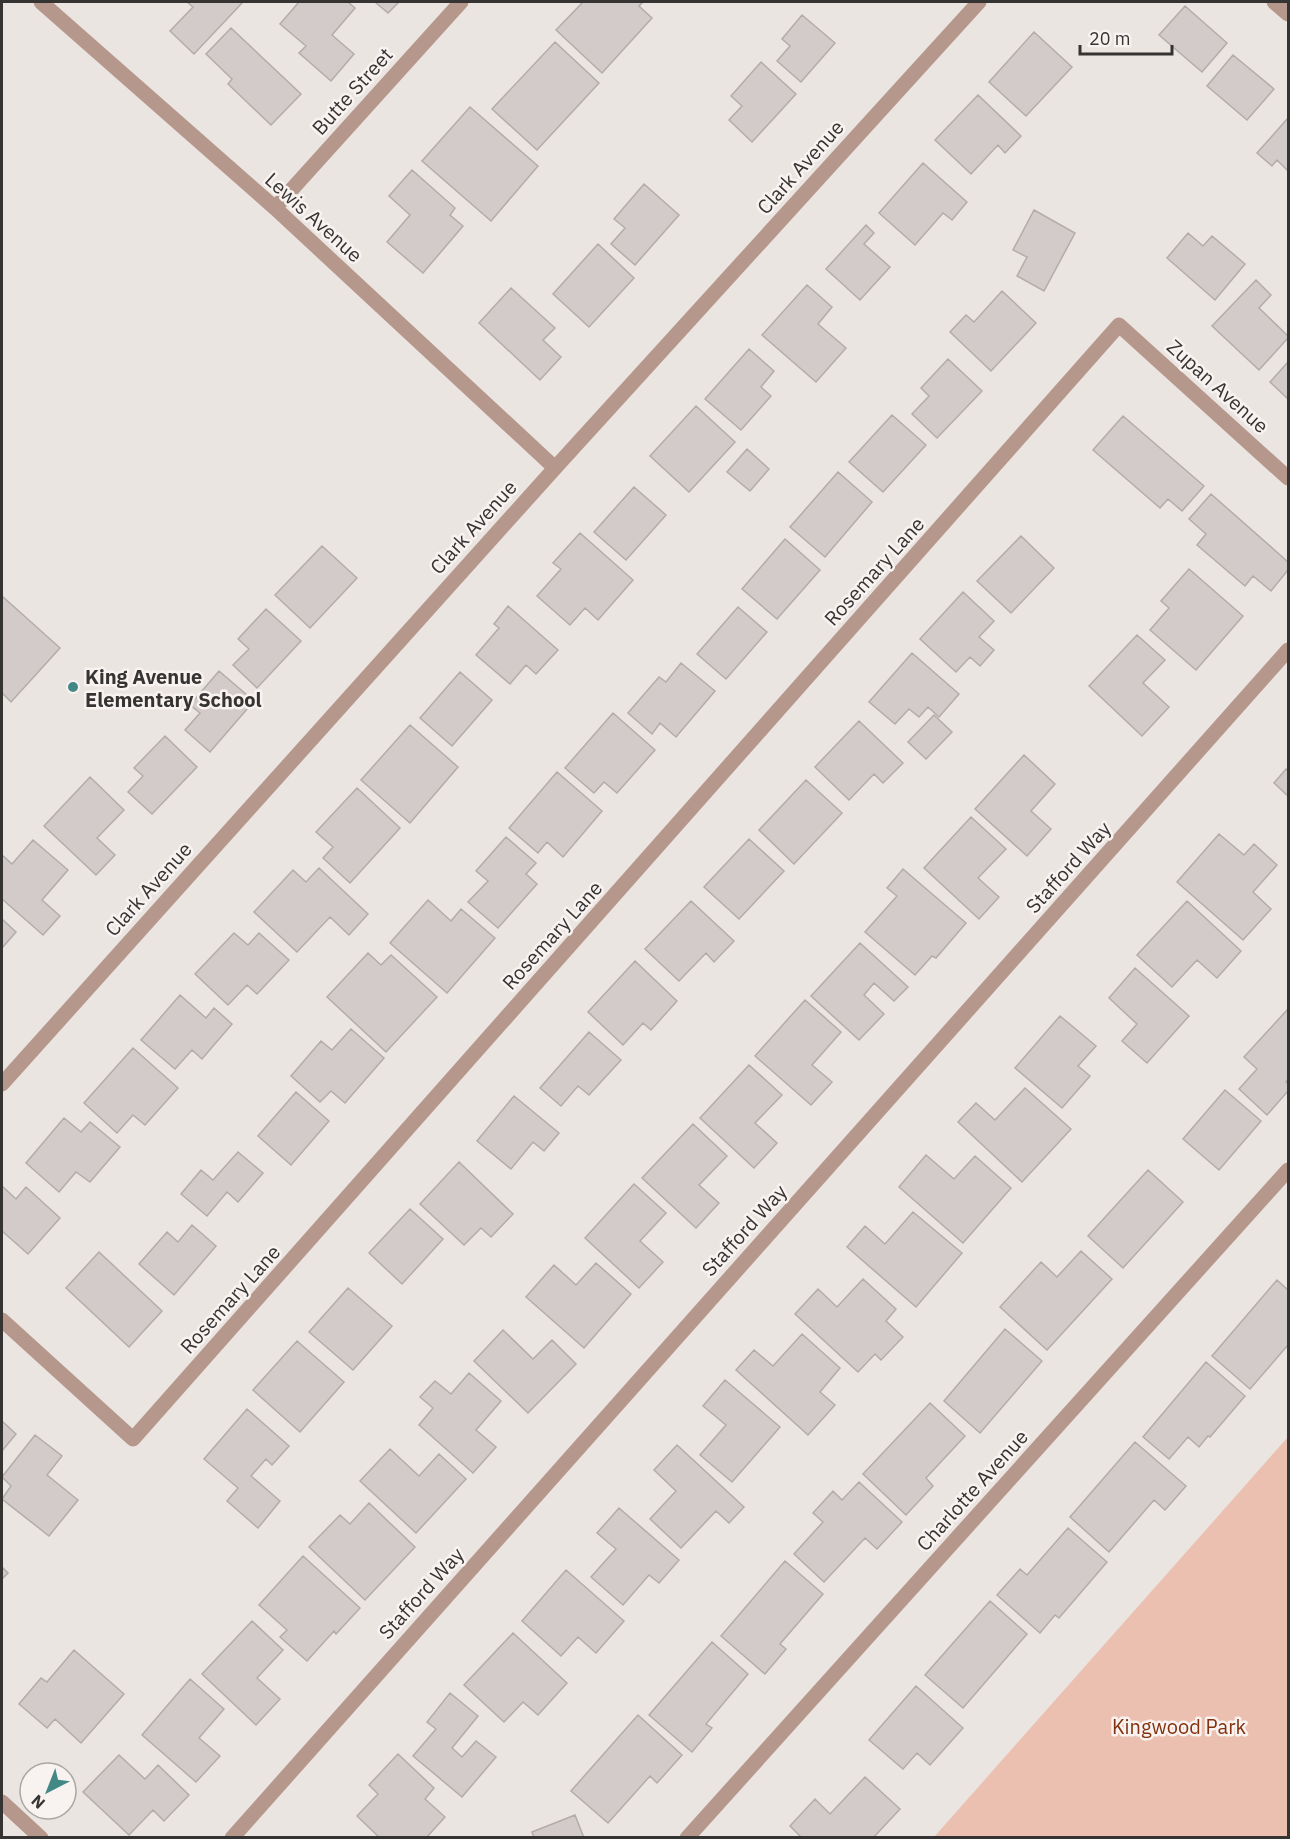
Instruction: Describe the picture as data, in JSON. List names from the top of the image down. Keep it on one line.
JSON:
{"streets":{"street":["Butte Street","Clark Avenue","Lewis Avenue","Zupan Avenue","Rosemary Lane","Stafford Way","Charlotte Avenue"]},"crossings":[["Butte Street","Lewis Avenue"],["Clark Avenue","Lewis Avenue"],["Zupan Avenue","Rosemary Lane"]],"parks":["Kingwood Park"],"places":["King Avenue Elementary School"],"scale_bar":"20 m","north":"bottom left"}
